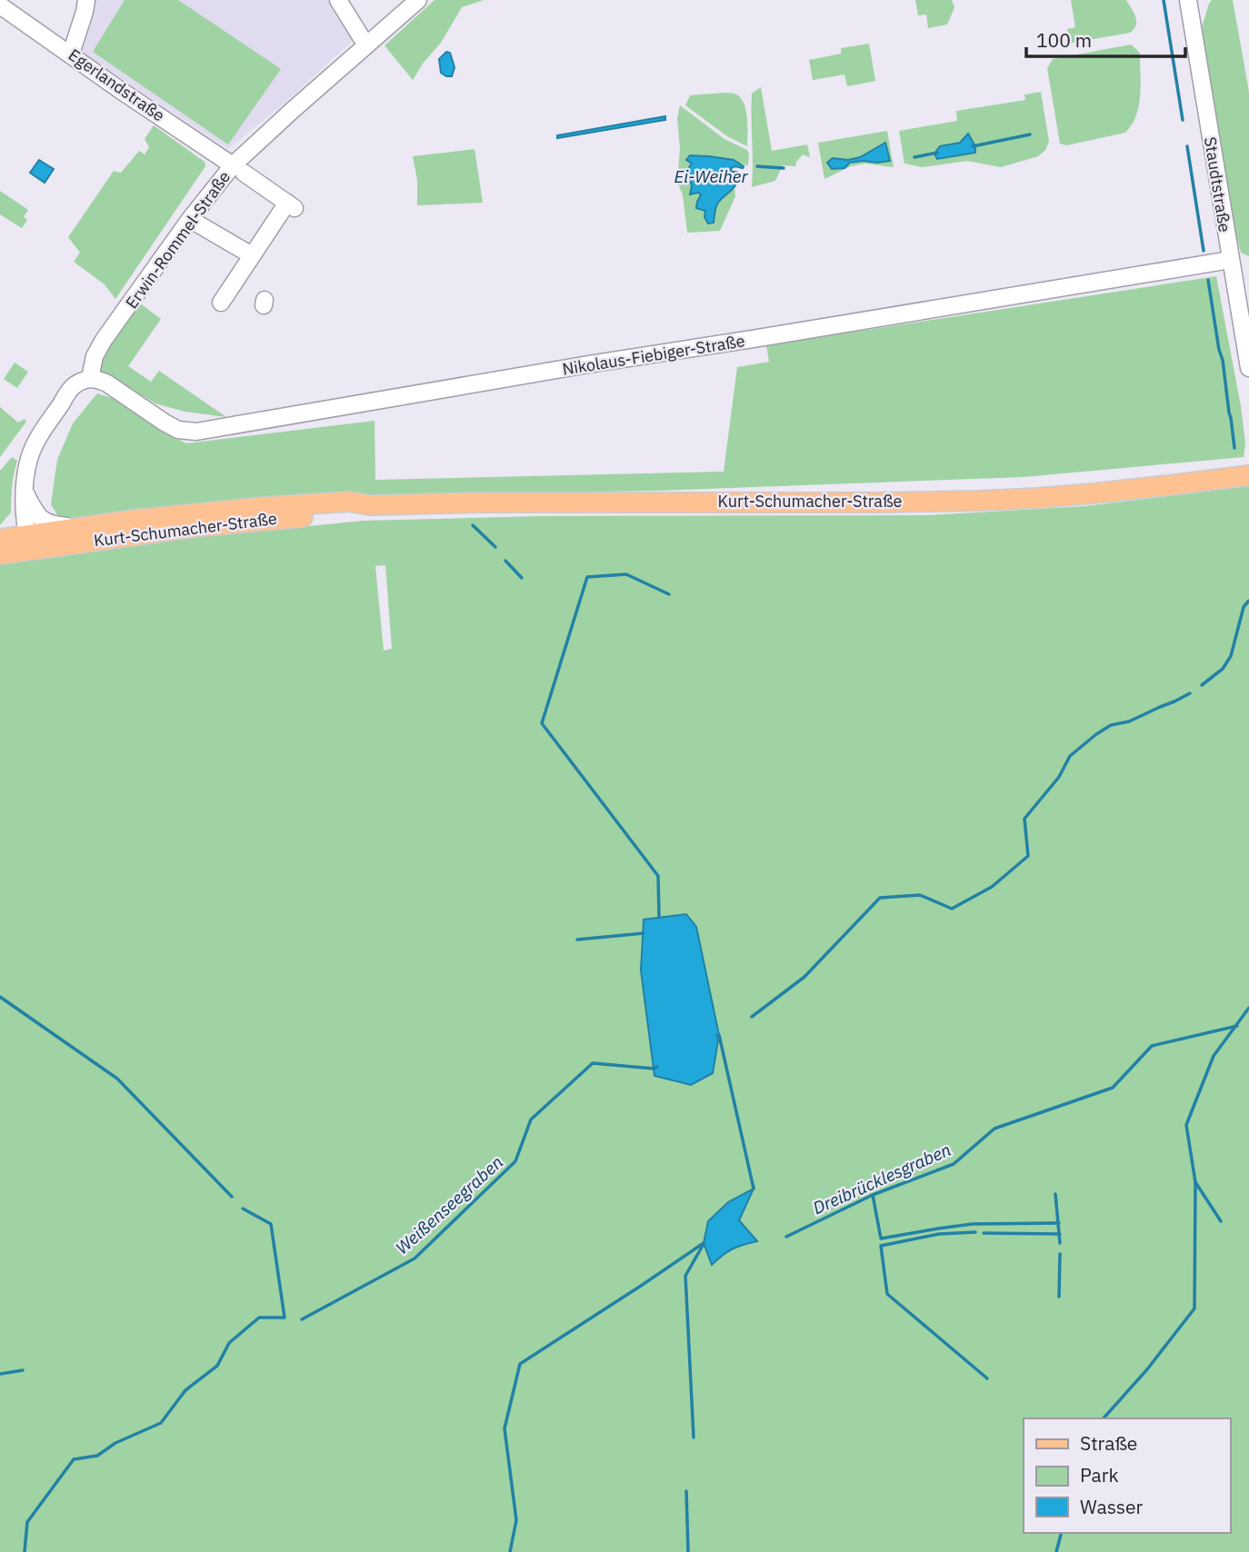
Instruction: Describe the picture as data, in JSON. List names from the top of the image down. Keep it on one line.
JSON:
{"streets":{"main road":["Kurt-Schumacher-Straße"],"street":["Egerlandstraße","Staudtstraße","Erwin-Rommel-Straße","Nikolaus-Fiebiger-Straße"]},"crossings":[["Egerlandstraße","Erwin-Rommel-Straße"],["Staudtstraße","Nikolaus-Fiebiger-Straße"],["Erwin-Rommel-Straße","Nikolaus-Fiebiger-Straße"]],"water":["Ei-Weiher","Dreibrücklesgraben","Weißenseegraben"],"legend":["Straße","Park","Wasser"],"scale_bar":"100 m"}
